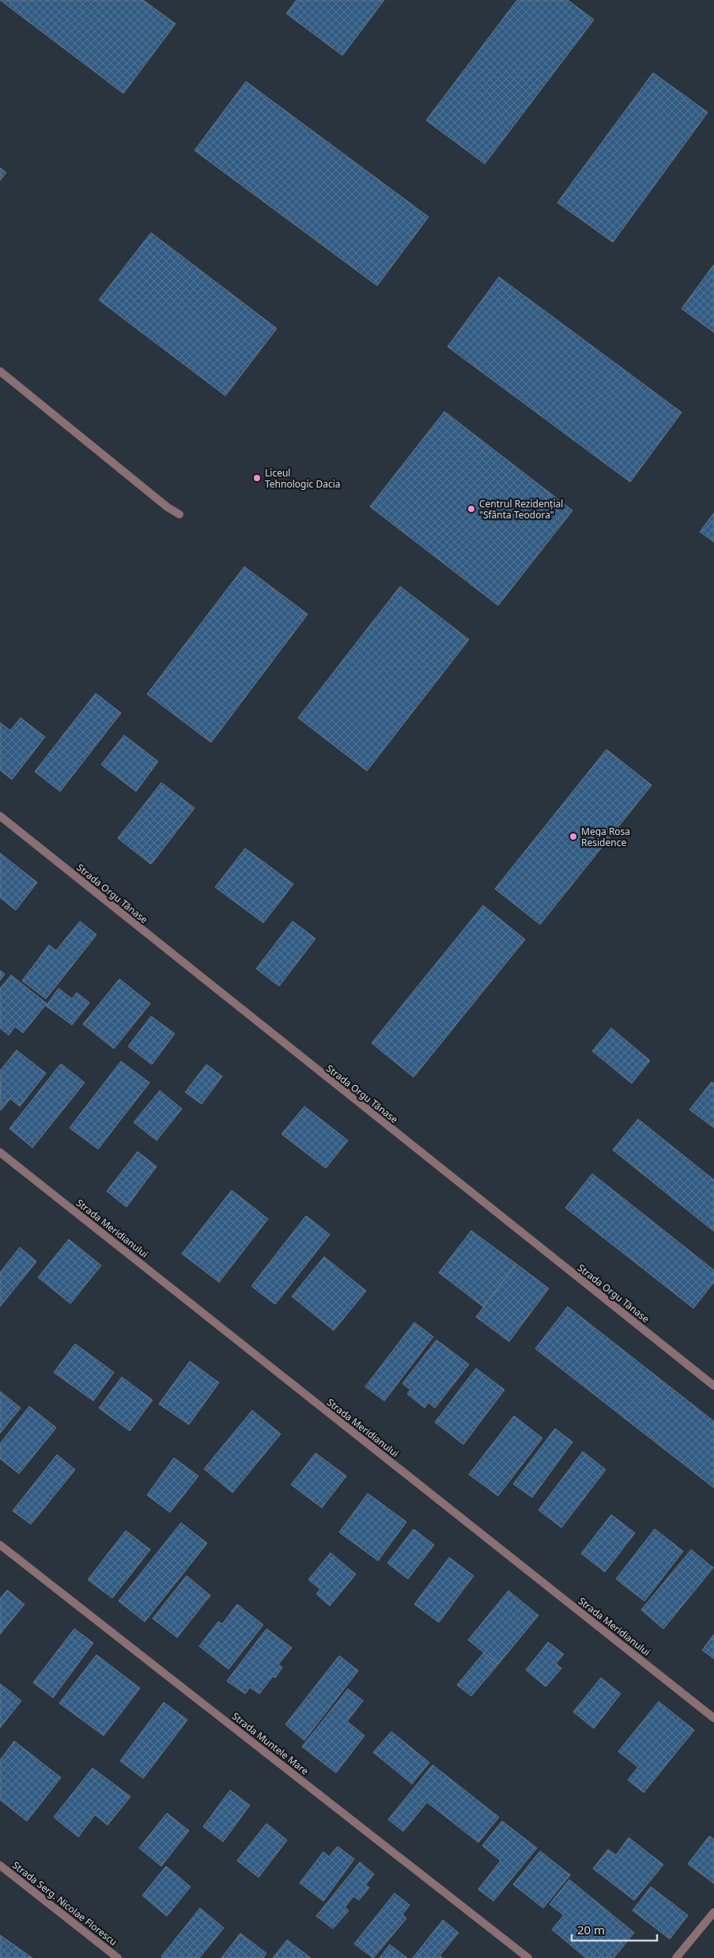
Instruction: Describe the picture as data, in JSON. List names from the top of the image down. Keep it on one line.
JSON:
{"streets":{"street":["Strada Orgu Tănase","Strada Meridianului","Strada Muntele Mare","Strada Serg. Nicolae Florescu"]},"places":["Liceul Tehnologic Dacia","Centrul Rezidențial \"Sfânta Teodora\"","Mega Rosa Residence"],"scale_bar":"20 m"}
